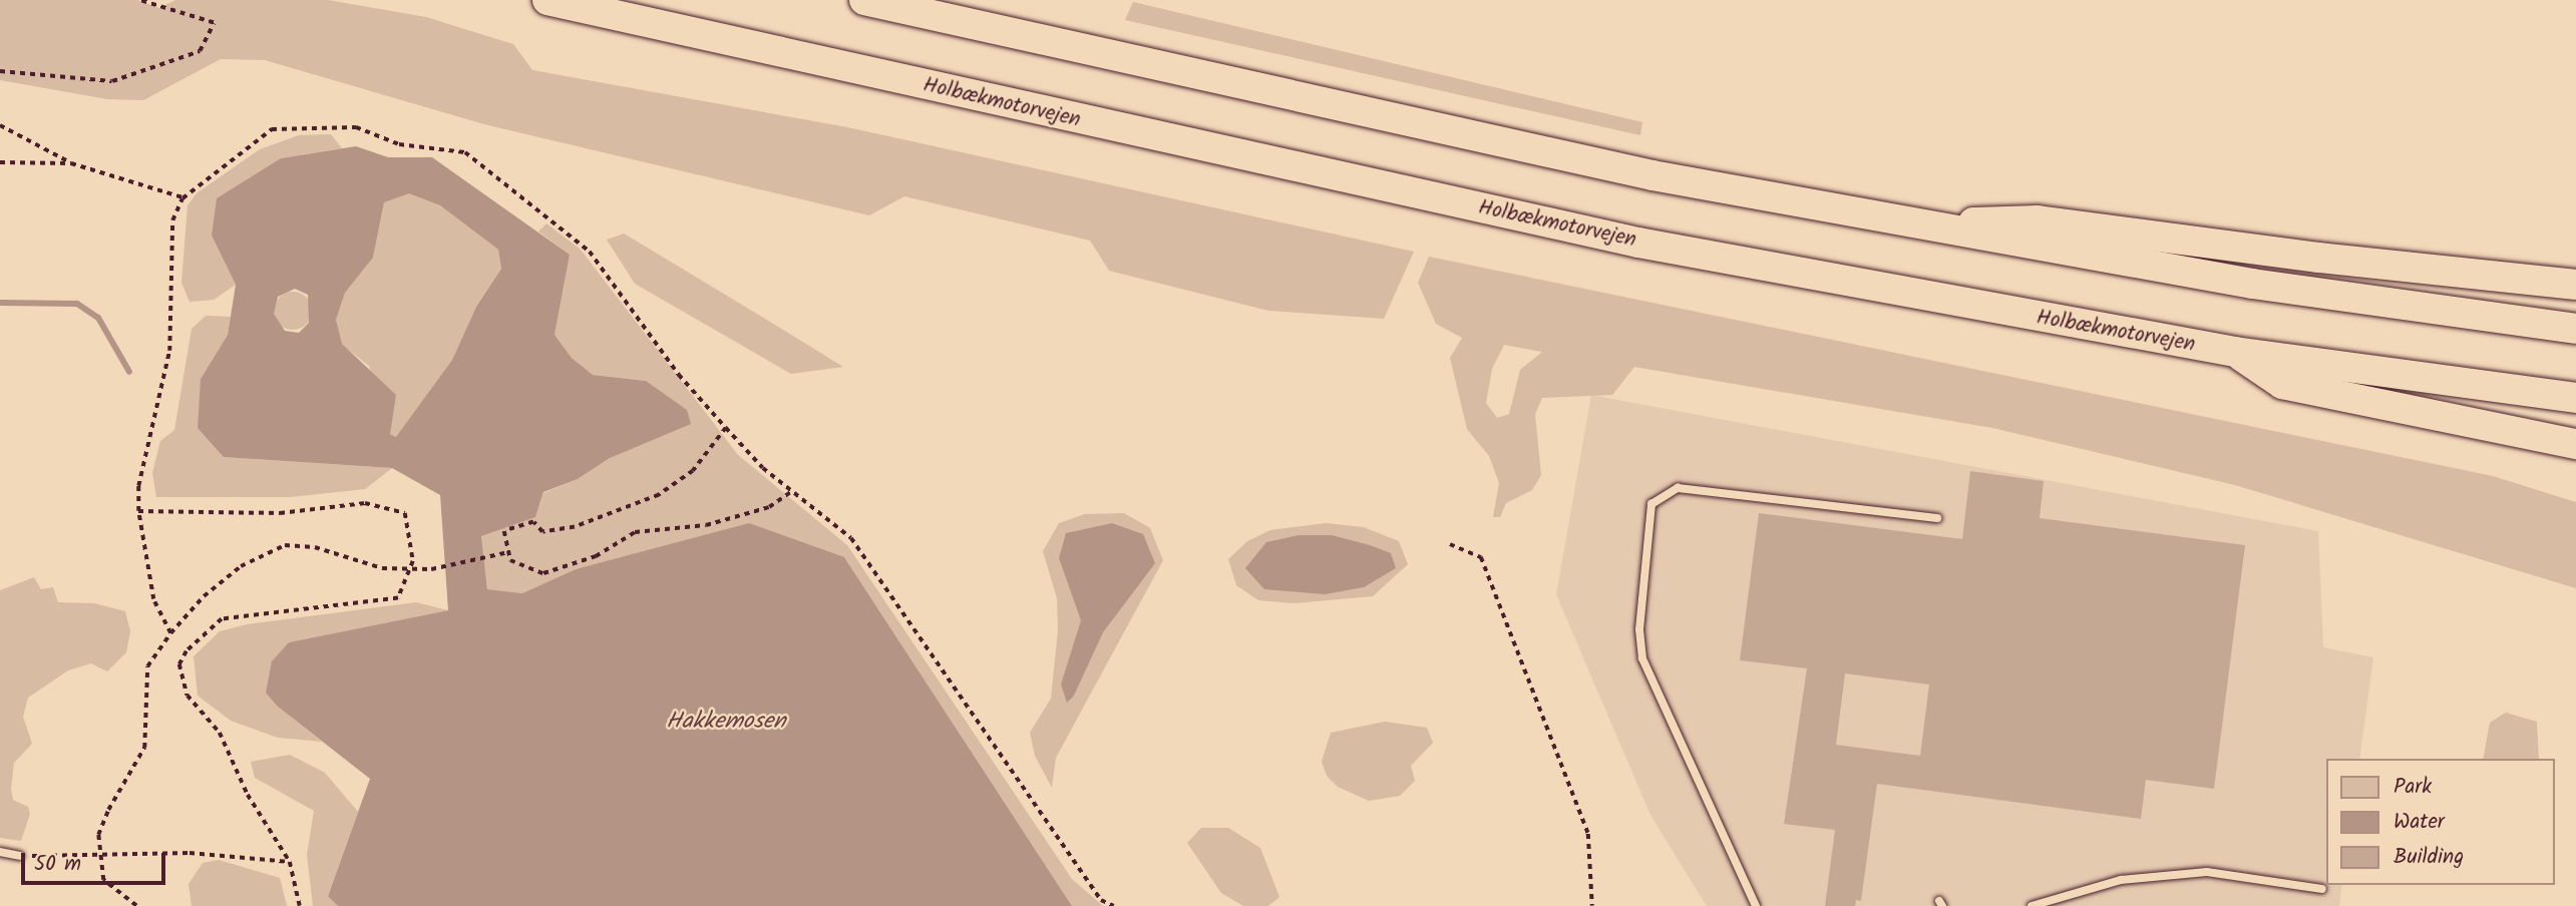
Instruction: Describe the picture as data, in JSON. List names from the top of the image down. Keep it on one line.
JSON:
{"streets":{"highway":["Holbækmotorvejen"]},"water":["Hakkemosen"],"legend":["Park","Water","Building"],"scale_bar":"50 m"}
